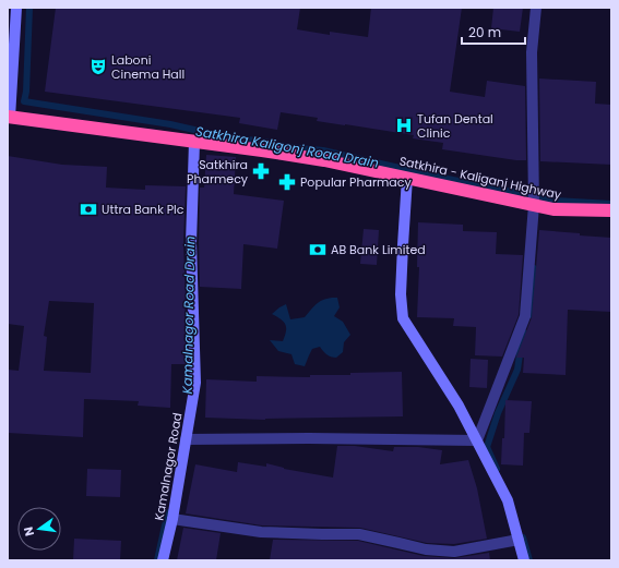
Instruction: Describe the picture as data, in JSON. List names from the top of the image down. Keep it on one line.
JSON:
{"streets":{"highway":["Satkhira - Kaliganj Highway"],"street":["Kamalnagor Road"]},"crossings":[["Satkhira - Kaliganj Highway","Kamalnagor Road"]],"water":["Satkhira Kaligonj Road Drain","Kamalnagor Road Drain"],"places":{"theatre":["Laboni Cinema Hall"],"hospital":["Tufan Dental Clinic"],"pharmacy":["Satkhira Pharmecy","Popular Pharmacy"],"bank":["Uttra Bank Plc","AB Bank Limited"]},"scale_bar":"20 m","north":"left"}
